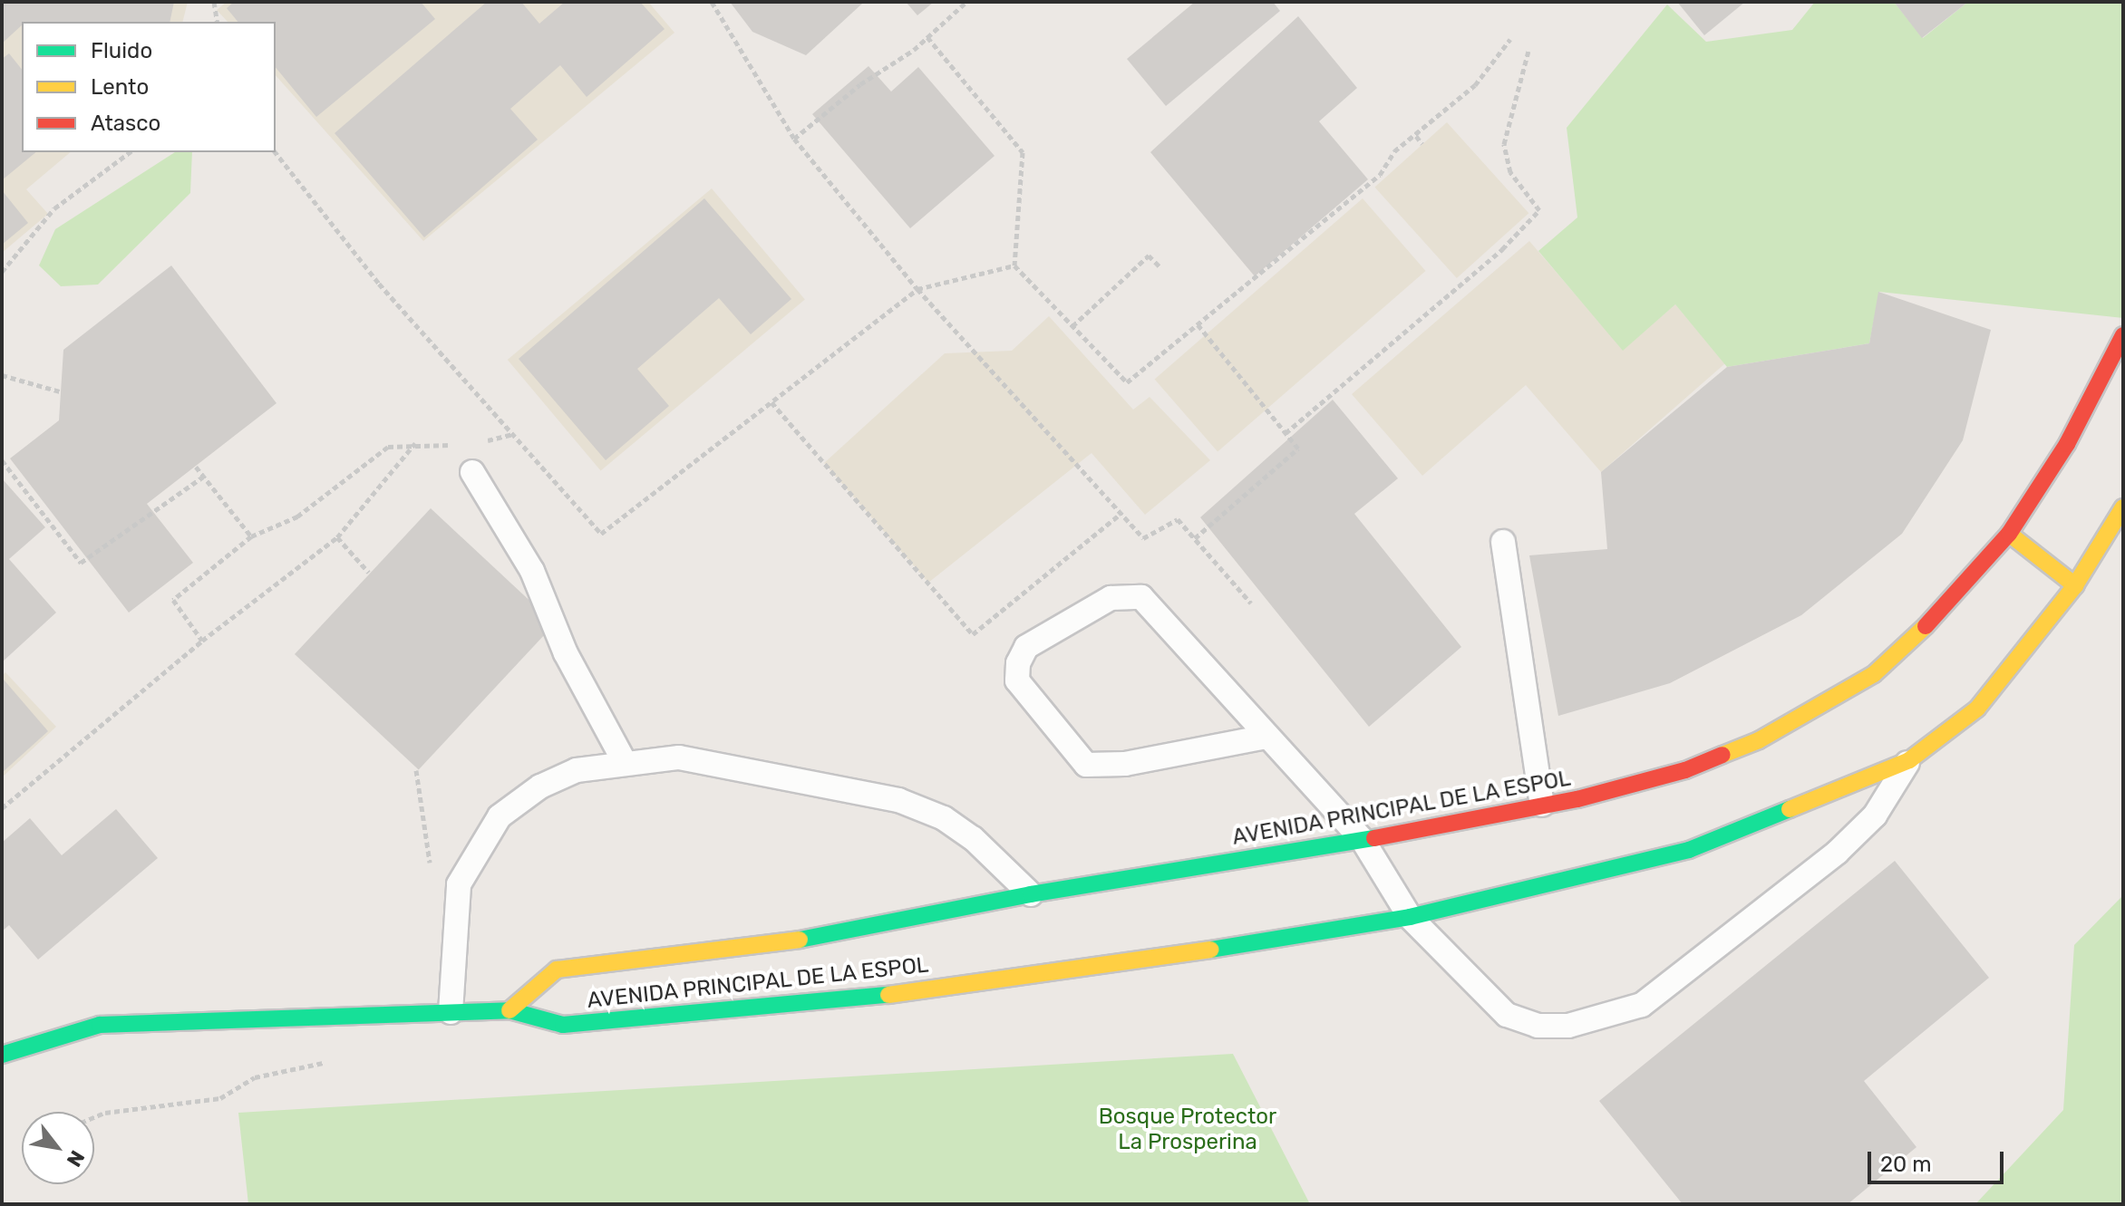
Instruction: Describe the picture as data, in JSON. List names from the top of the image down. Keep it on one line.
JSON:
{"streets":{"street":["AVENIDA PRINCIPAL DE LA ESPOL"]},"parks":["Bosque Protector La Prosperina"],"legend":["Fluido","Lento","Atasco"],"scale_bar":"20 m","north":"bottom right"}
